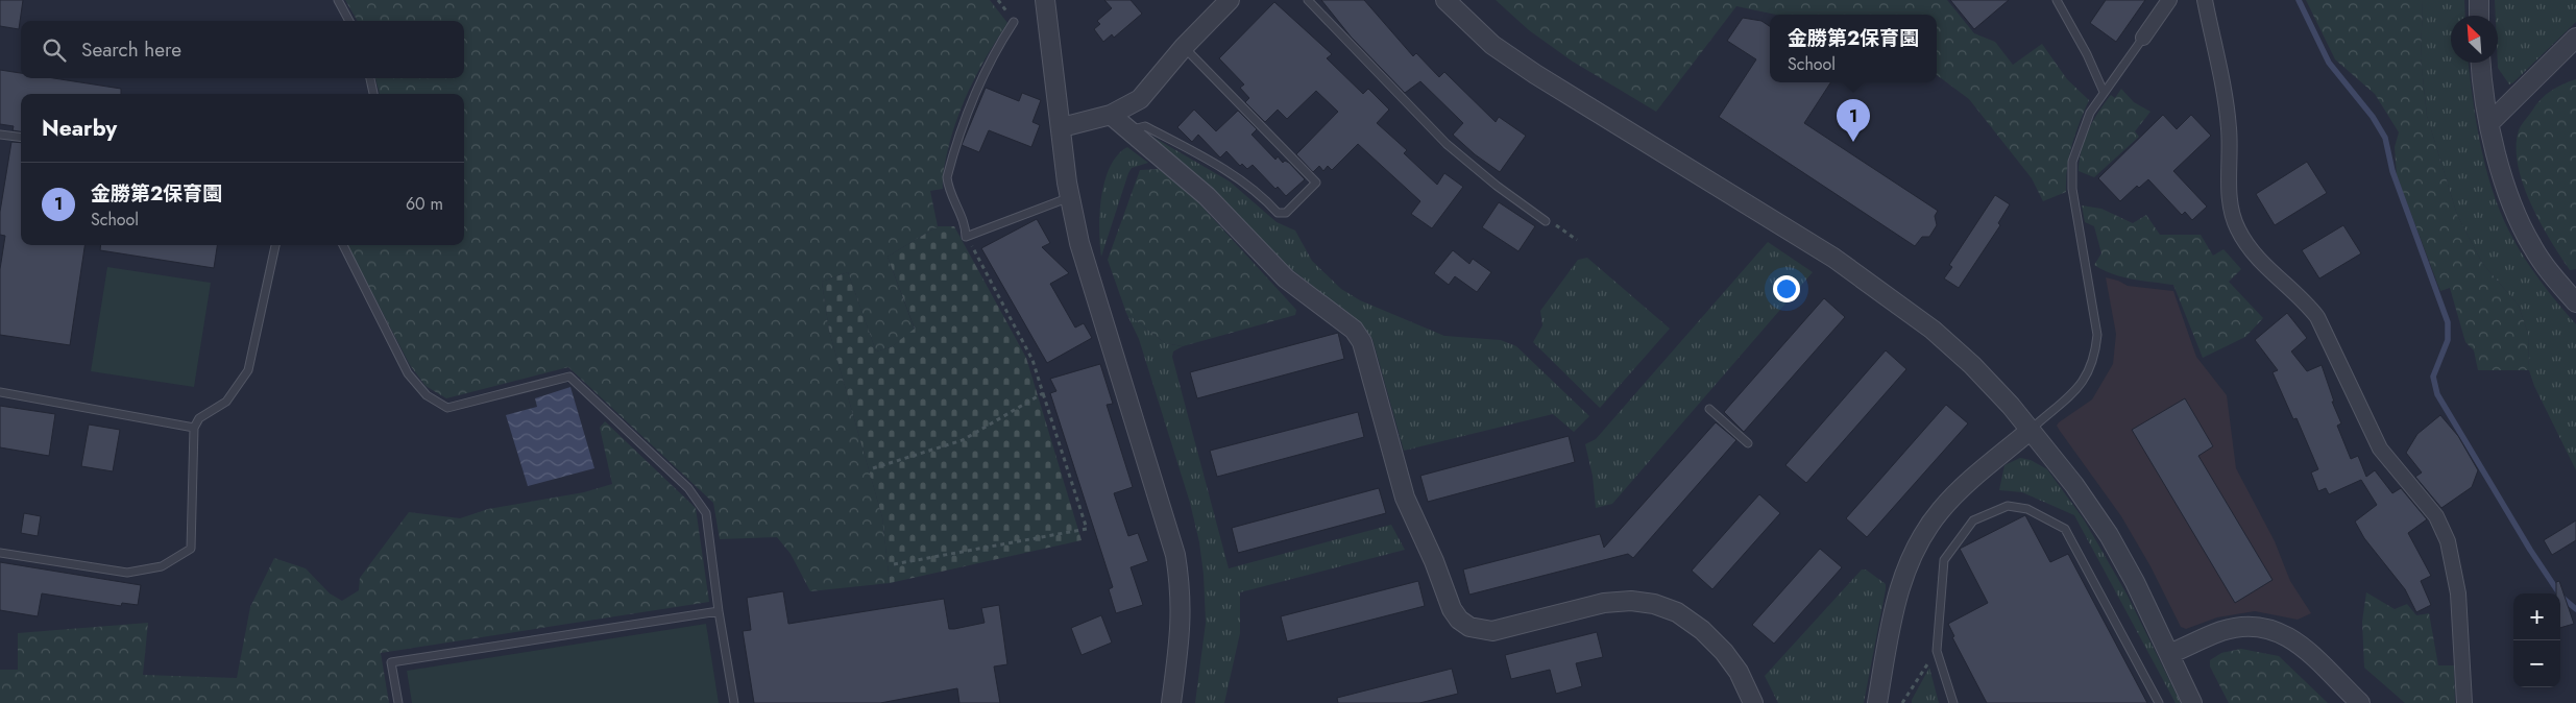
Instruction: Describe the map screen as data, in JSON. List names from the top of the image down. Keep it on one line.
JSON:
{"north":"top left","page":{"popup":["金勝第２保育園","School"],"search":"Search here","heading":"Nearby","pins":"1","list":[{"mark":"1","name":"金勝第２保育園","note":"School","value":"60 m"}],"map_buttons":["+","−"]}}
